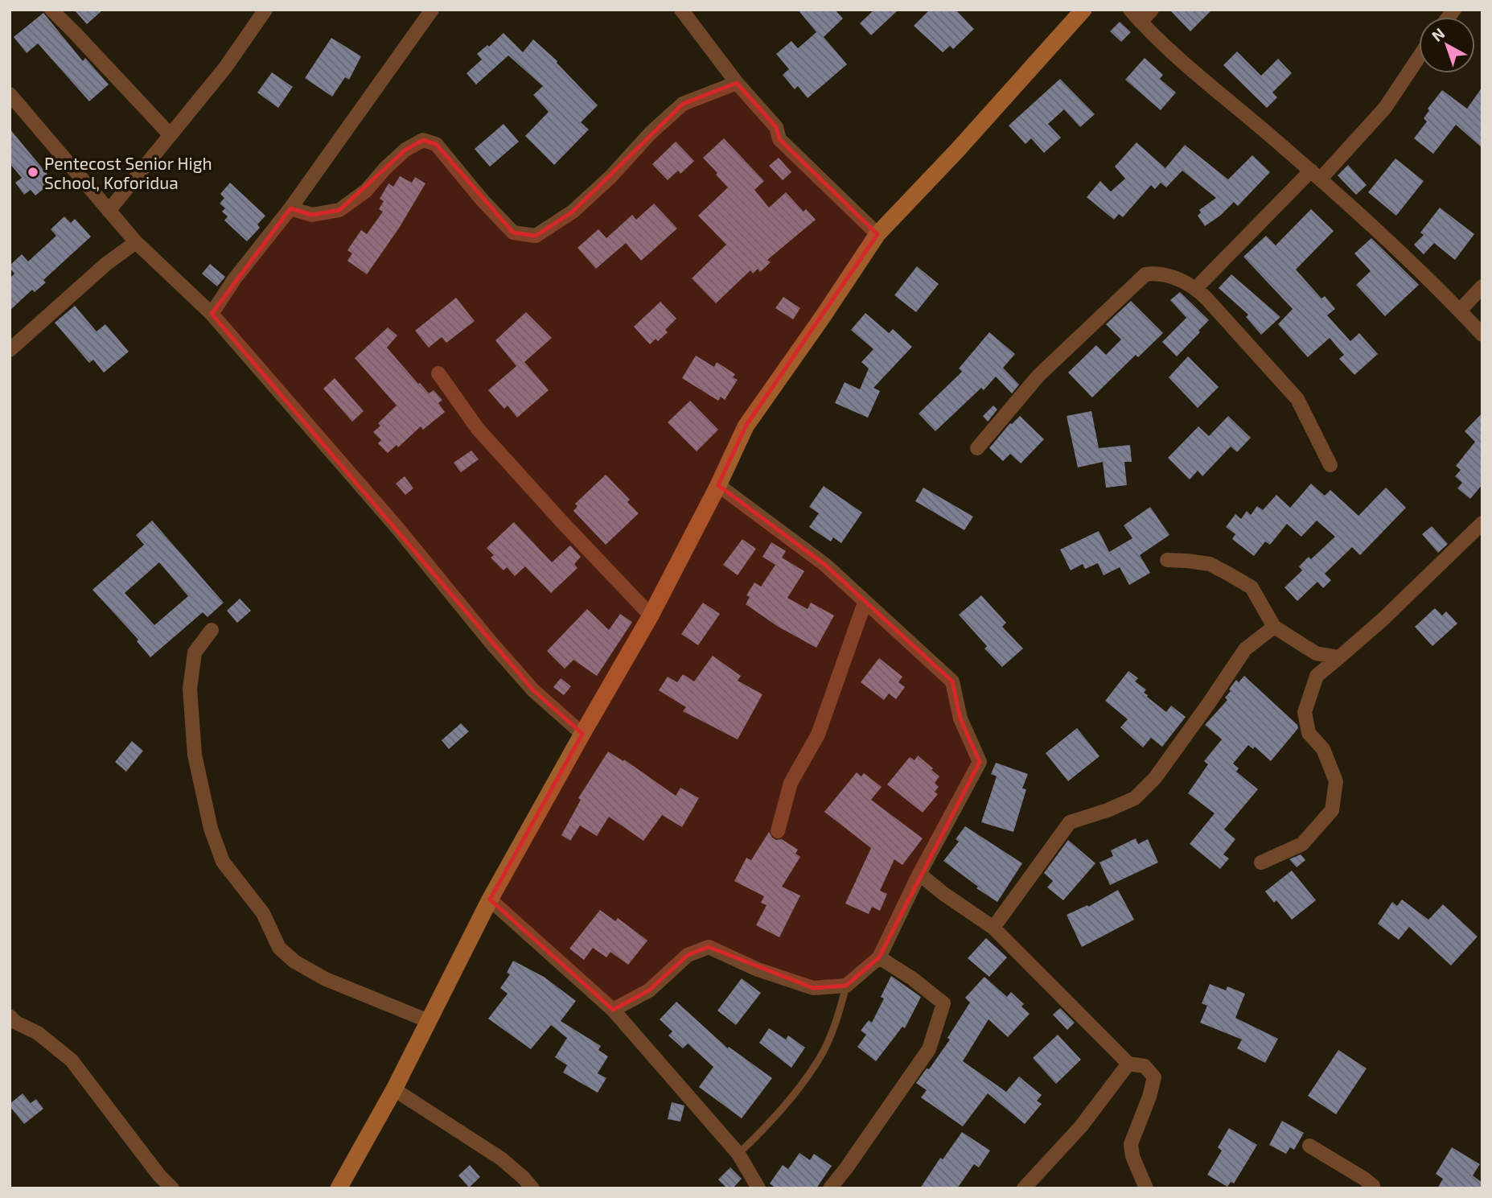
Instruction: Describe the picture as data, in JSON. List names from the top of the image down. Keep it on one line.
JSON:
{"places":["Pentecost Senior High School, Koforidua"],"north":"top left"}
